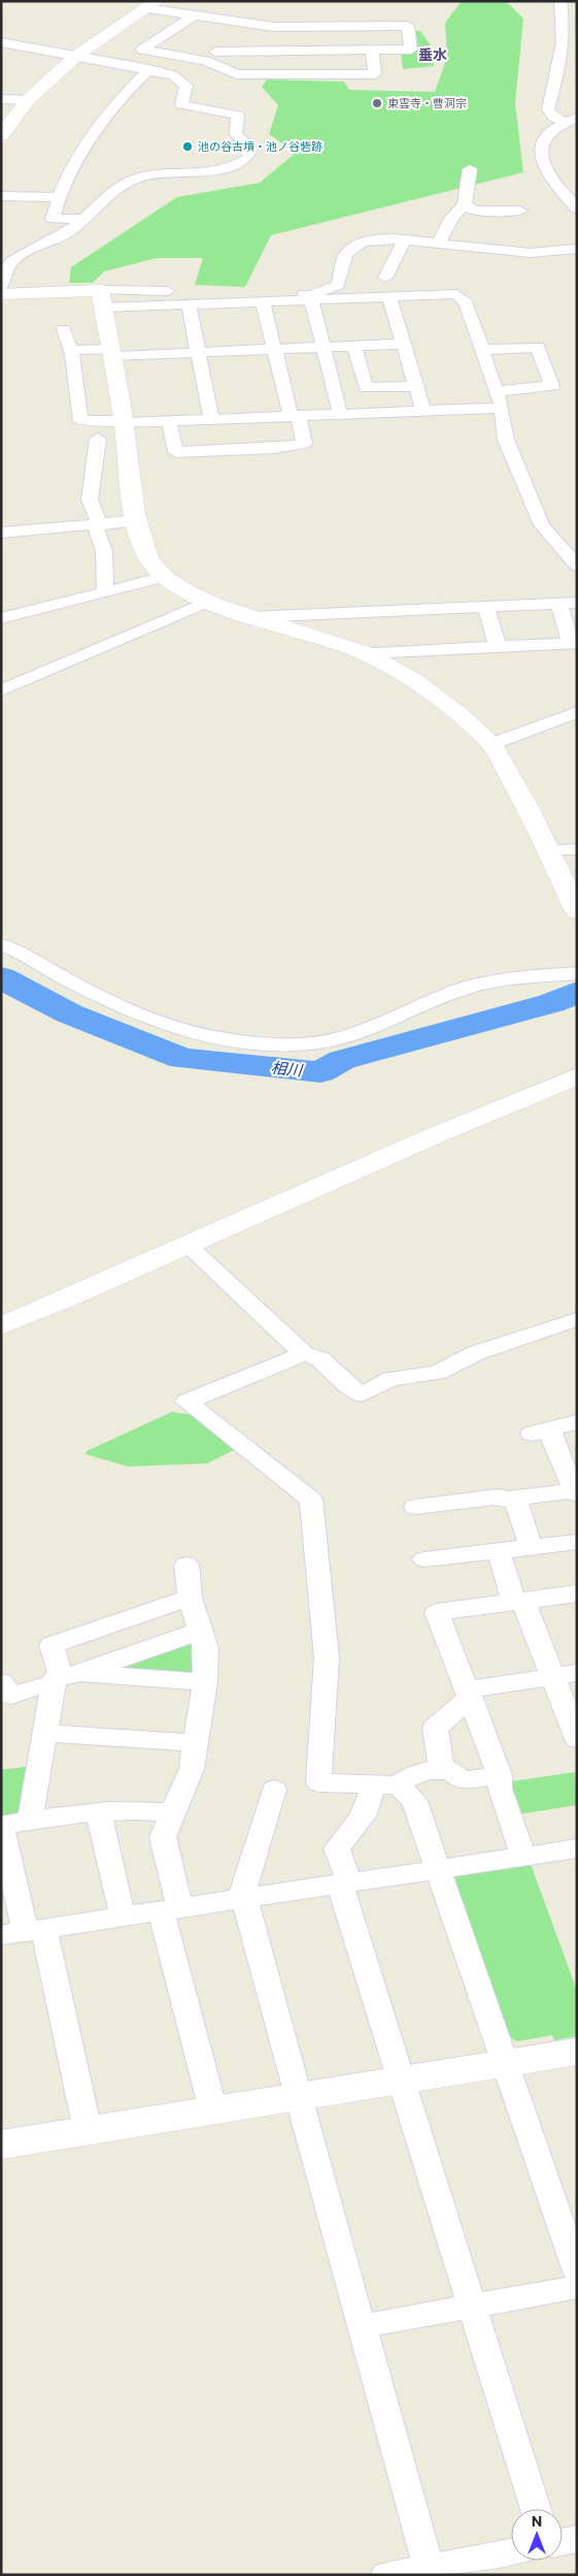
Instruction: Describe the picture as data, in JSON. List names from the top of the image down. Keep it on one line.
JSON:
{"districts":["垂水"],"water":["相川"],"places":["東雲寺・曹洞宗","池の谷古墳・池ノ谷砦跡"],"north":"top"}
